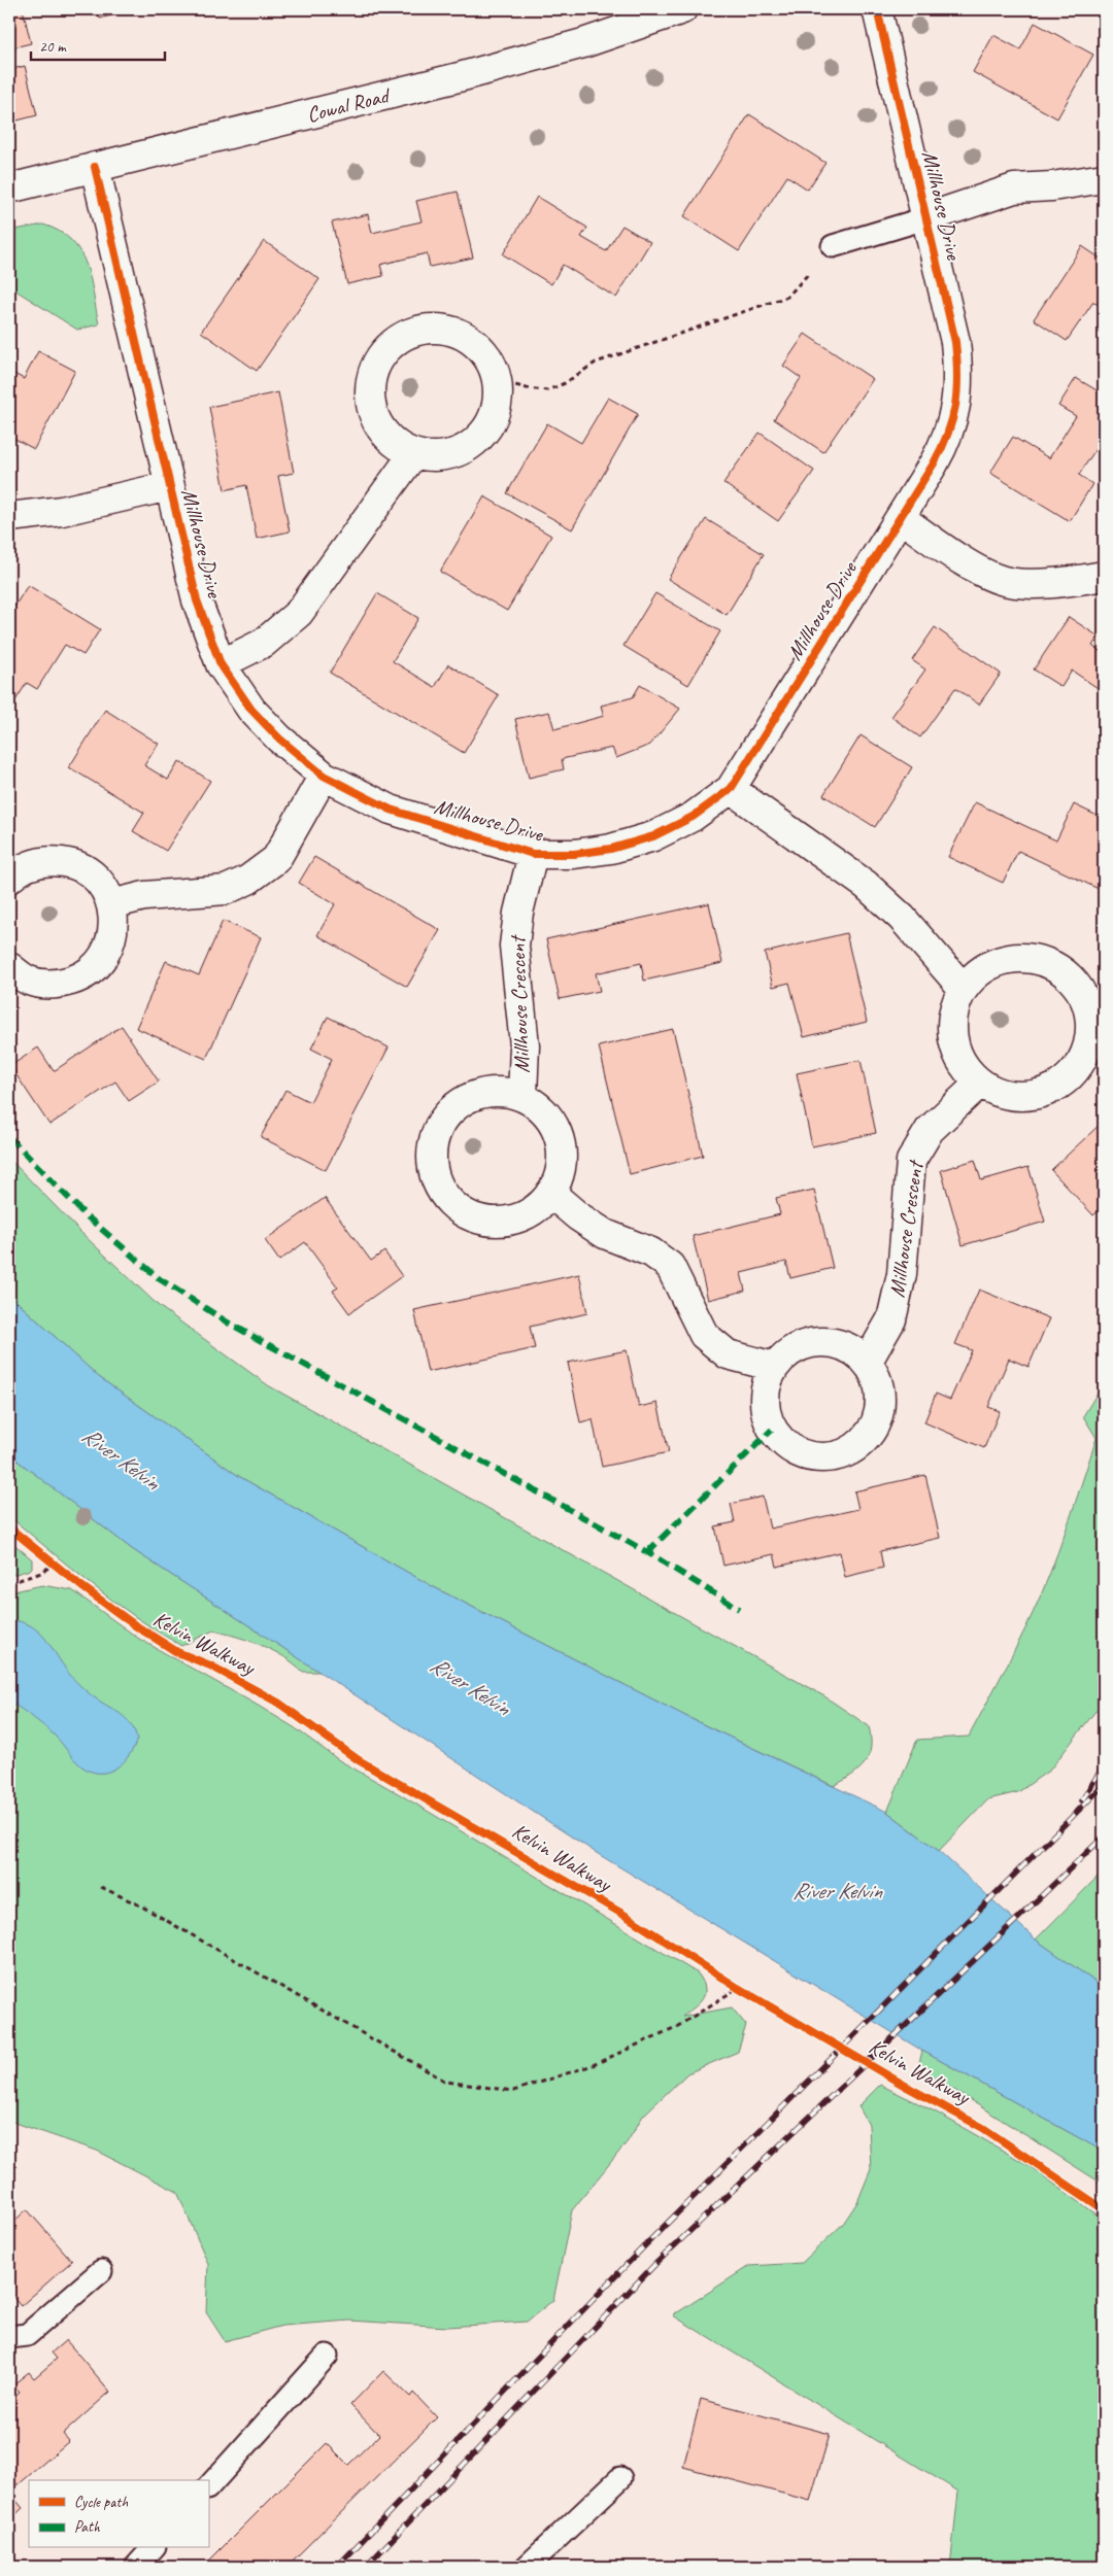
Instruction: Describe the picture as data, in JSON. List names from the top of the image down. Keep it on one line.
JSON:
{"streets":{"street":["Cowal Road","Millhouse Drive","Millhouse Crescent"],"cycle path":["Kelvin Walkway"]},"crossings":[["Cowal Road","Millhouse Drive"],["Millhouse Drive","Millhouse Crescent"]],"water":["River Kelvin"],"legend":["Cycle path","Path"],"scale_bar":"20 m"}
